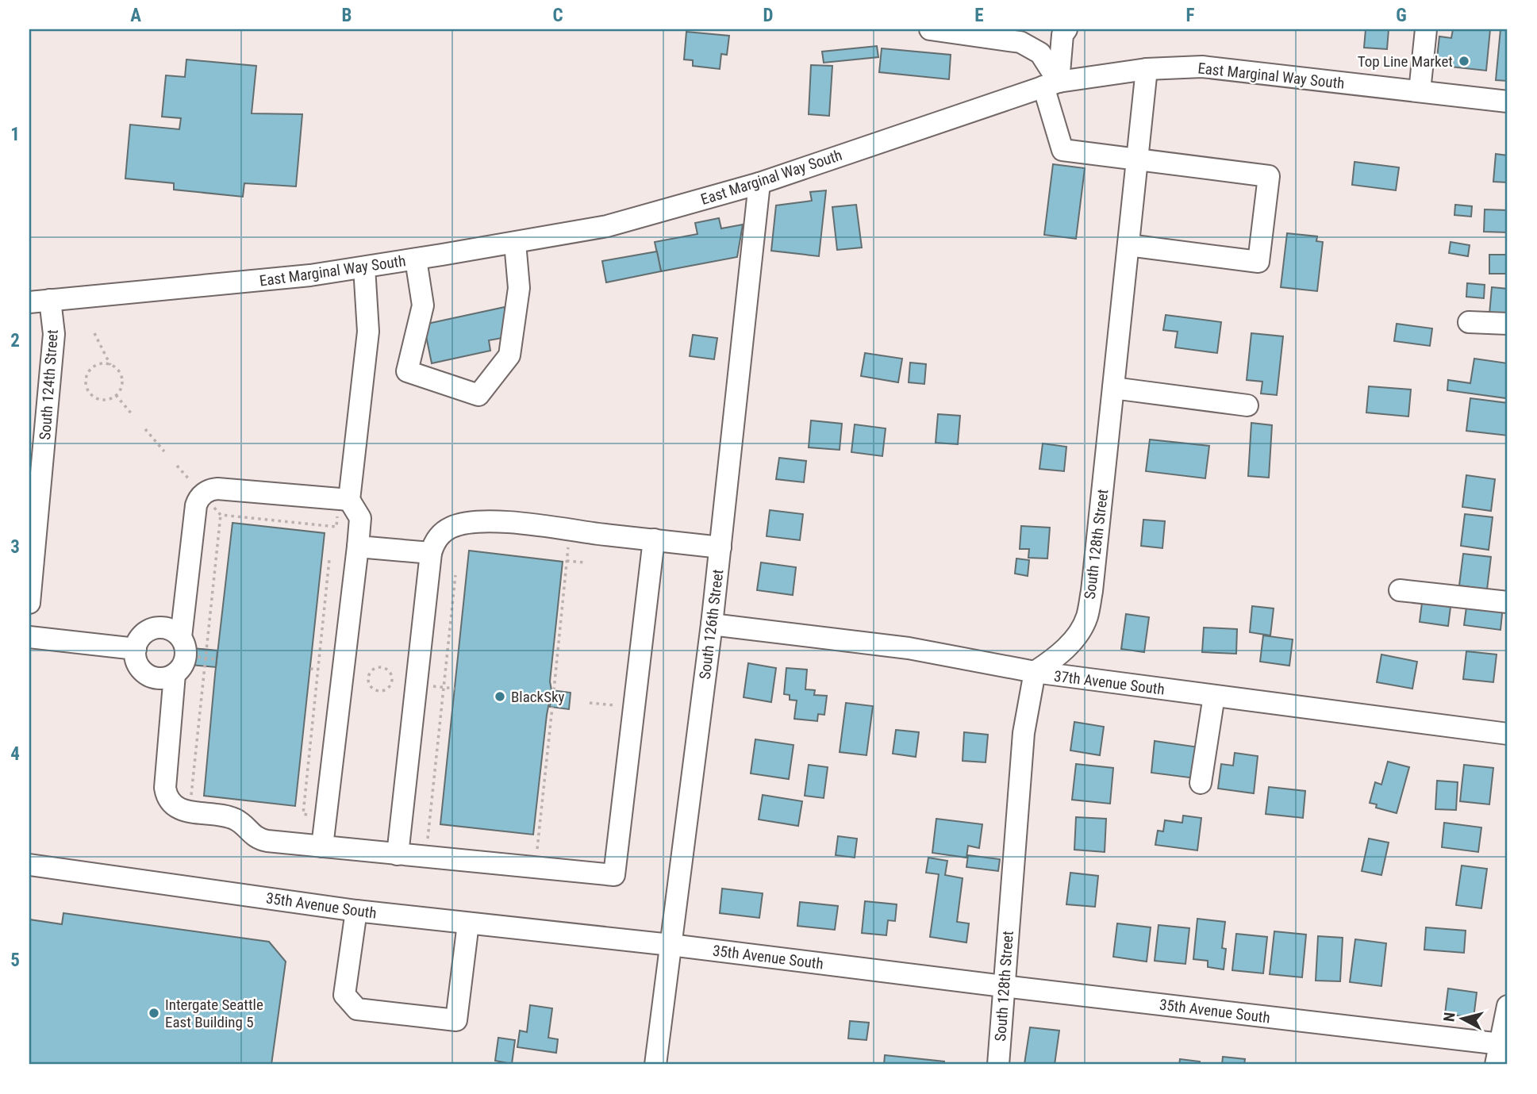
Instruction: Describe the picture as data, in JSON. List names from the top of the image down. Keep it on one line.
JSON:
{"streets":{"street":["East Marginal Way South","South 124th Street","South 128th Street","South 126th Street","37th Avenue South","35th Avenue South"]},"crossings":[["East Marginal Way South","South 124th Street"],["East Marginal Way South","South 128th Street"],["East Marginal Way South","South 126th Street"],["South 128th Street","37th Avenue South"],["South 128th Street","35th Avenue South"],["South 126th Street","37th Avenue South"],["South 126th Street","35th Avenue South"]],"places":["Top Line Market","BlackSky","Intergate Seattle East Building 5"],"north":"left","grid":{"columns":["A","B","C","D","E","F","G"],"rows":["1","2","3","4","5"]}}
